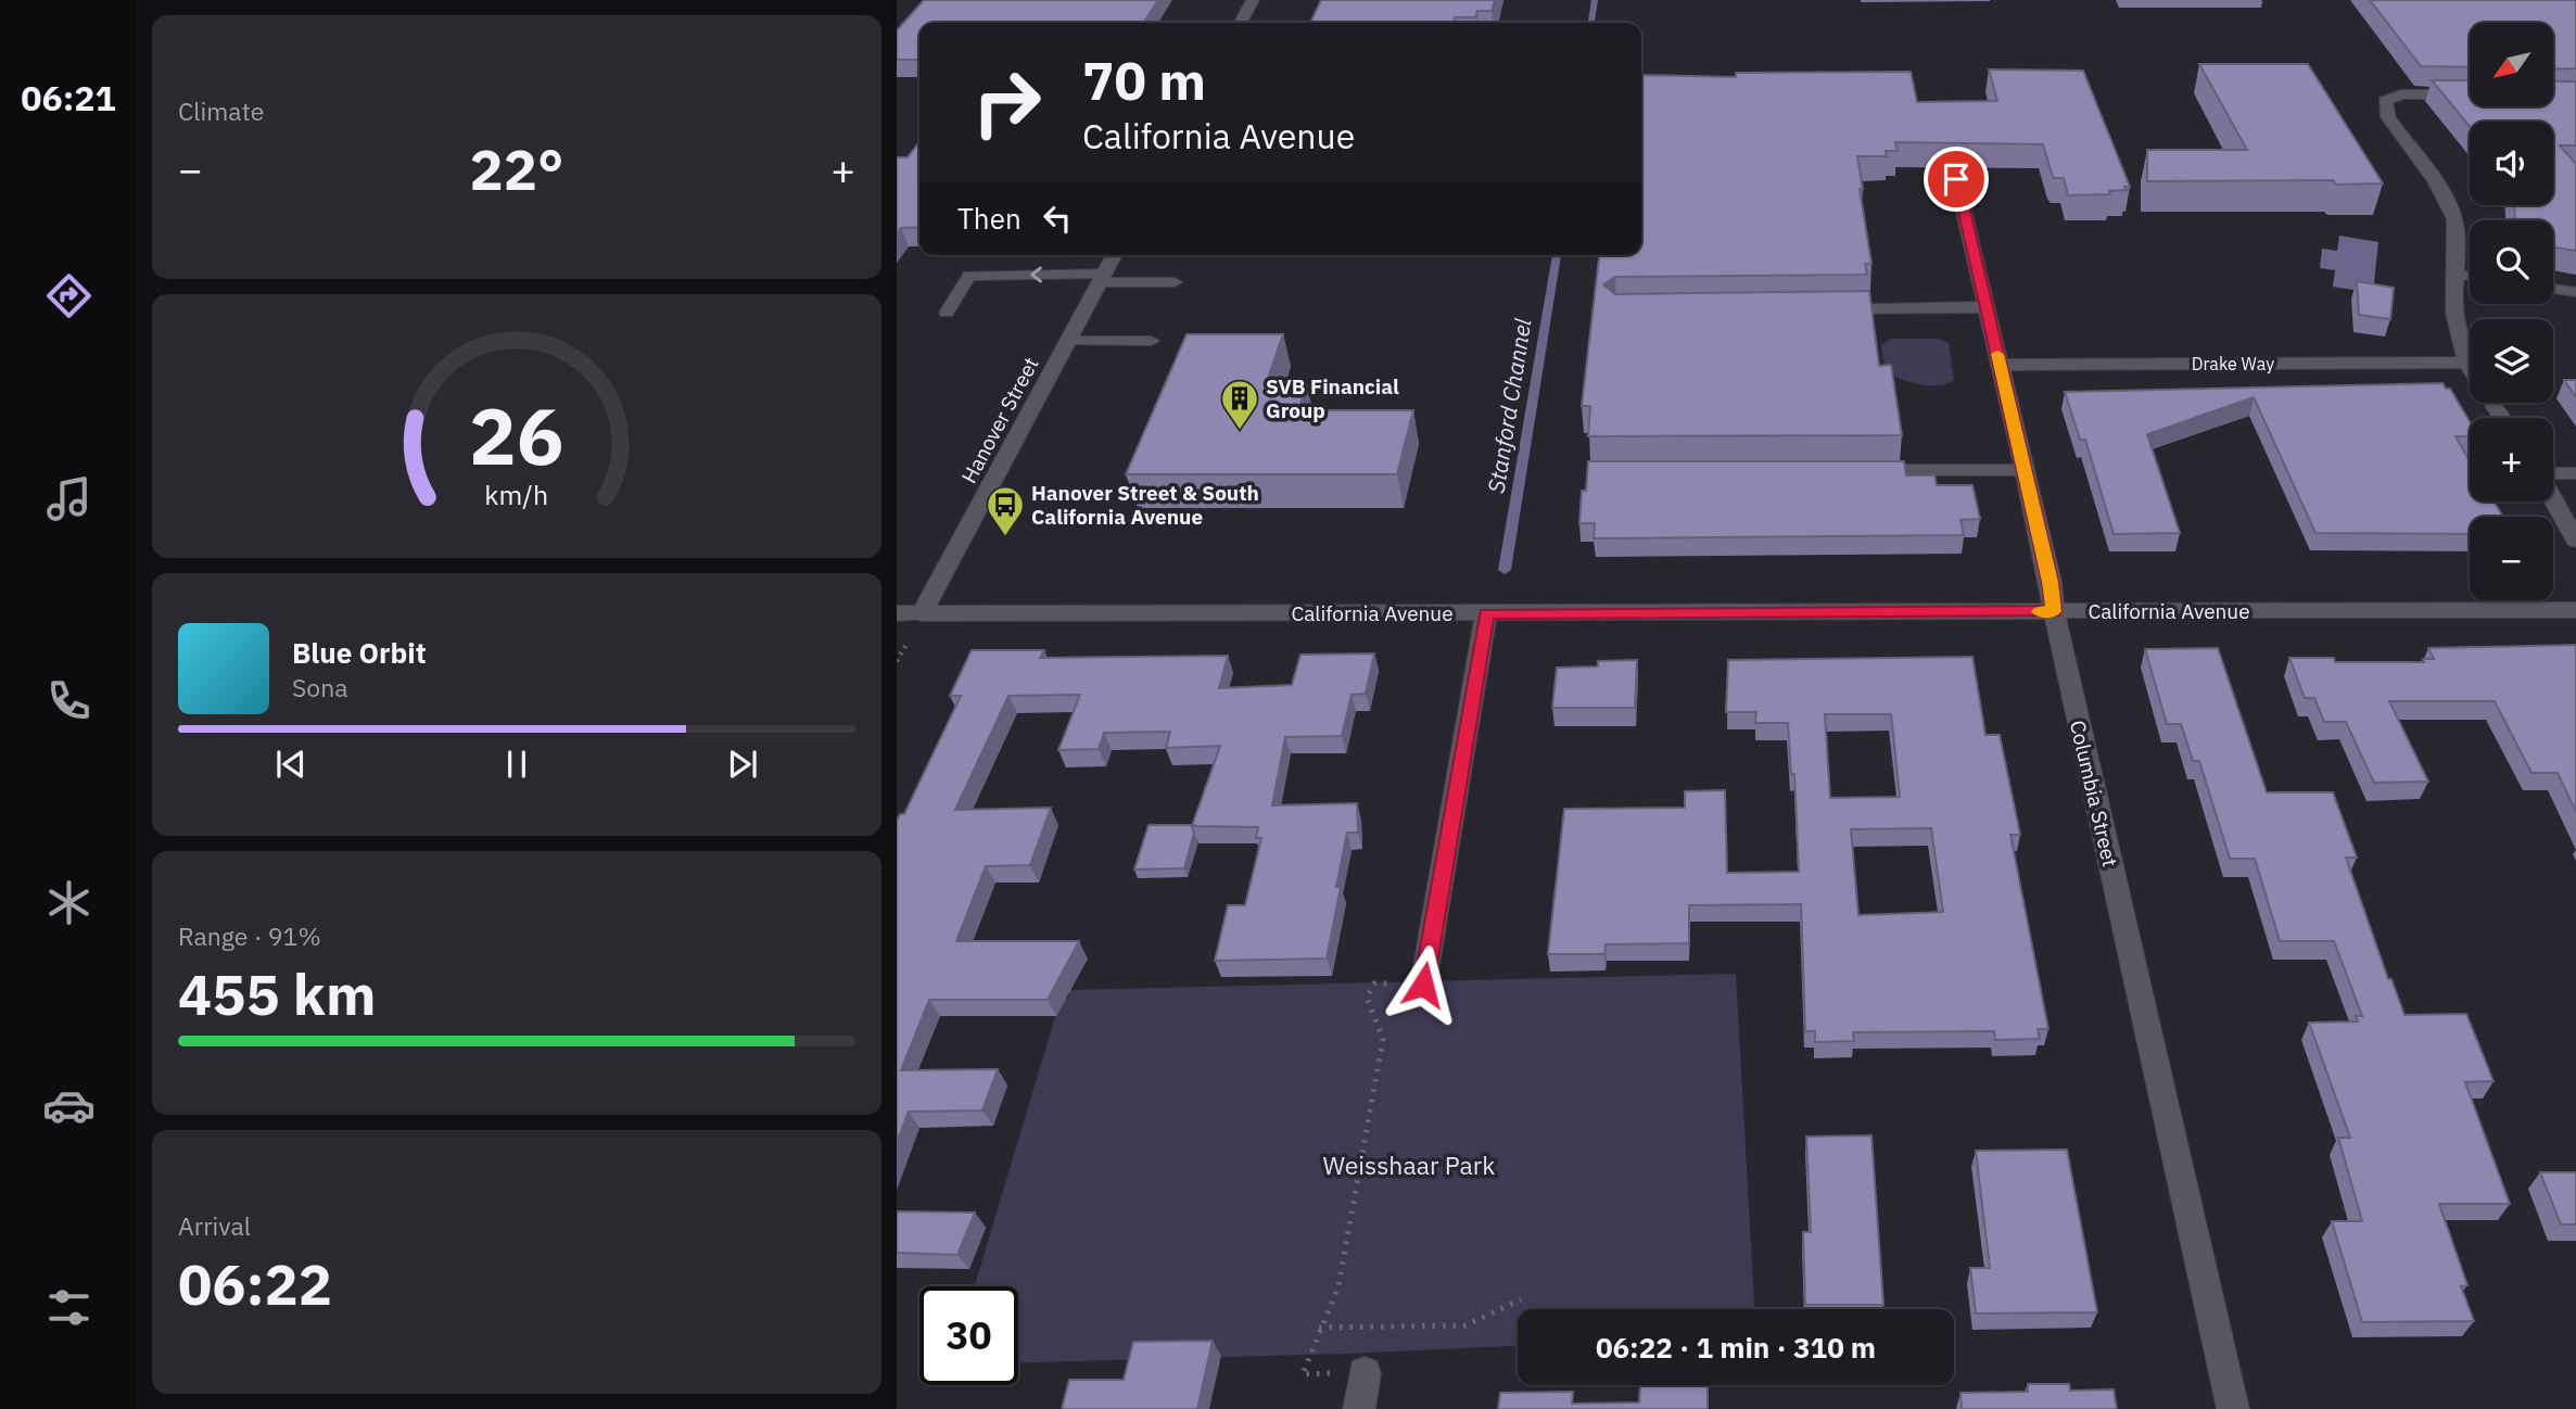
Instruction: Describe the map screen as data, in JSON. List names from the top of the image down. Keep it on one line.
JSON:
{"streets":{"street":["Drake Way","Hanover Street","California Avenue","Columbia Street"]},"crossings":[["Drake Way","Columbia Street"],["Hanover Street","California Avenue"],["California Avenue","Columbia Street"]],"water":["Stanford Channel"],"parks":["Weisshaar Park"],"places":{"building":["SVB Financial Group"],"bus stop":["Hanover Street & South California Avenue"]},"north":"bottom left","page":{"tabs":"06:21","tile":["Climate",["Range · 91%","455 km"],["Arrival","06:22"]],"map_buttons":["+","−"],"turn":["70 m","California Avenue"],"heat":["−","22°","+"],"then":"Then","song":["Blue Orbit","Sona"],"limit":"30","trip":"06:22 · 1 min · 310 m","gauge":["26","km/h"]}}
